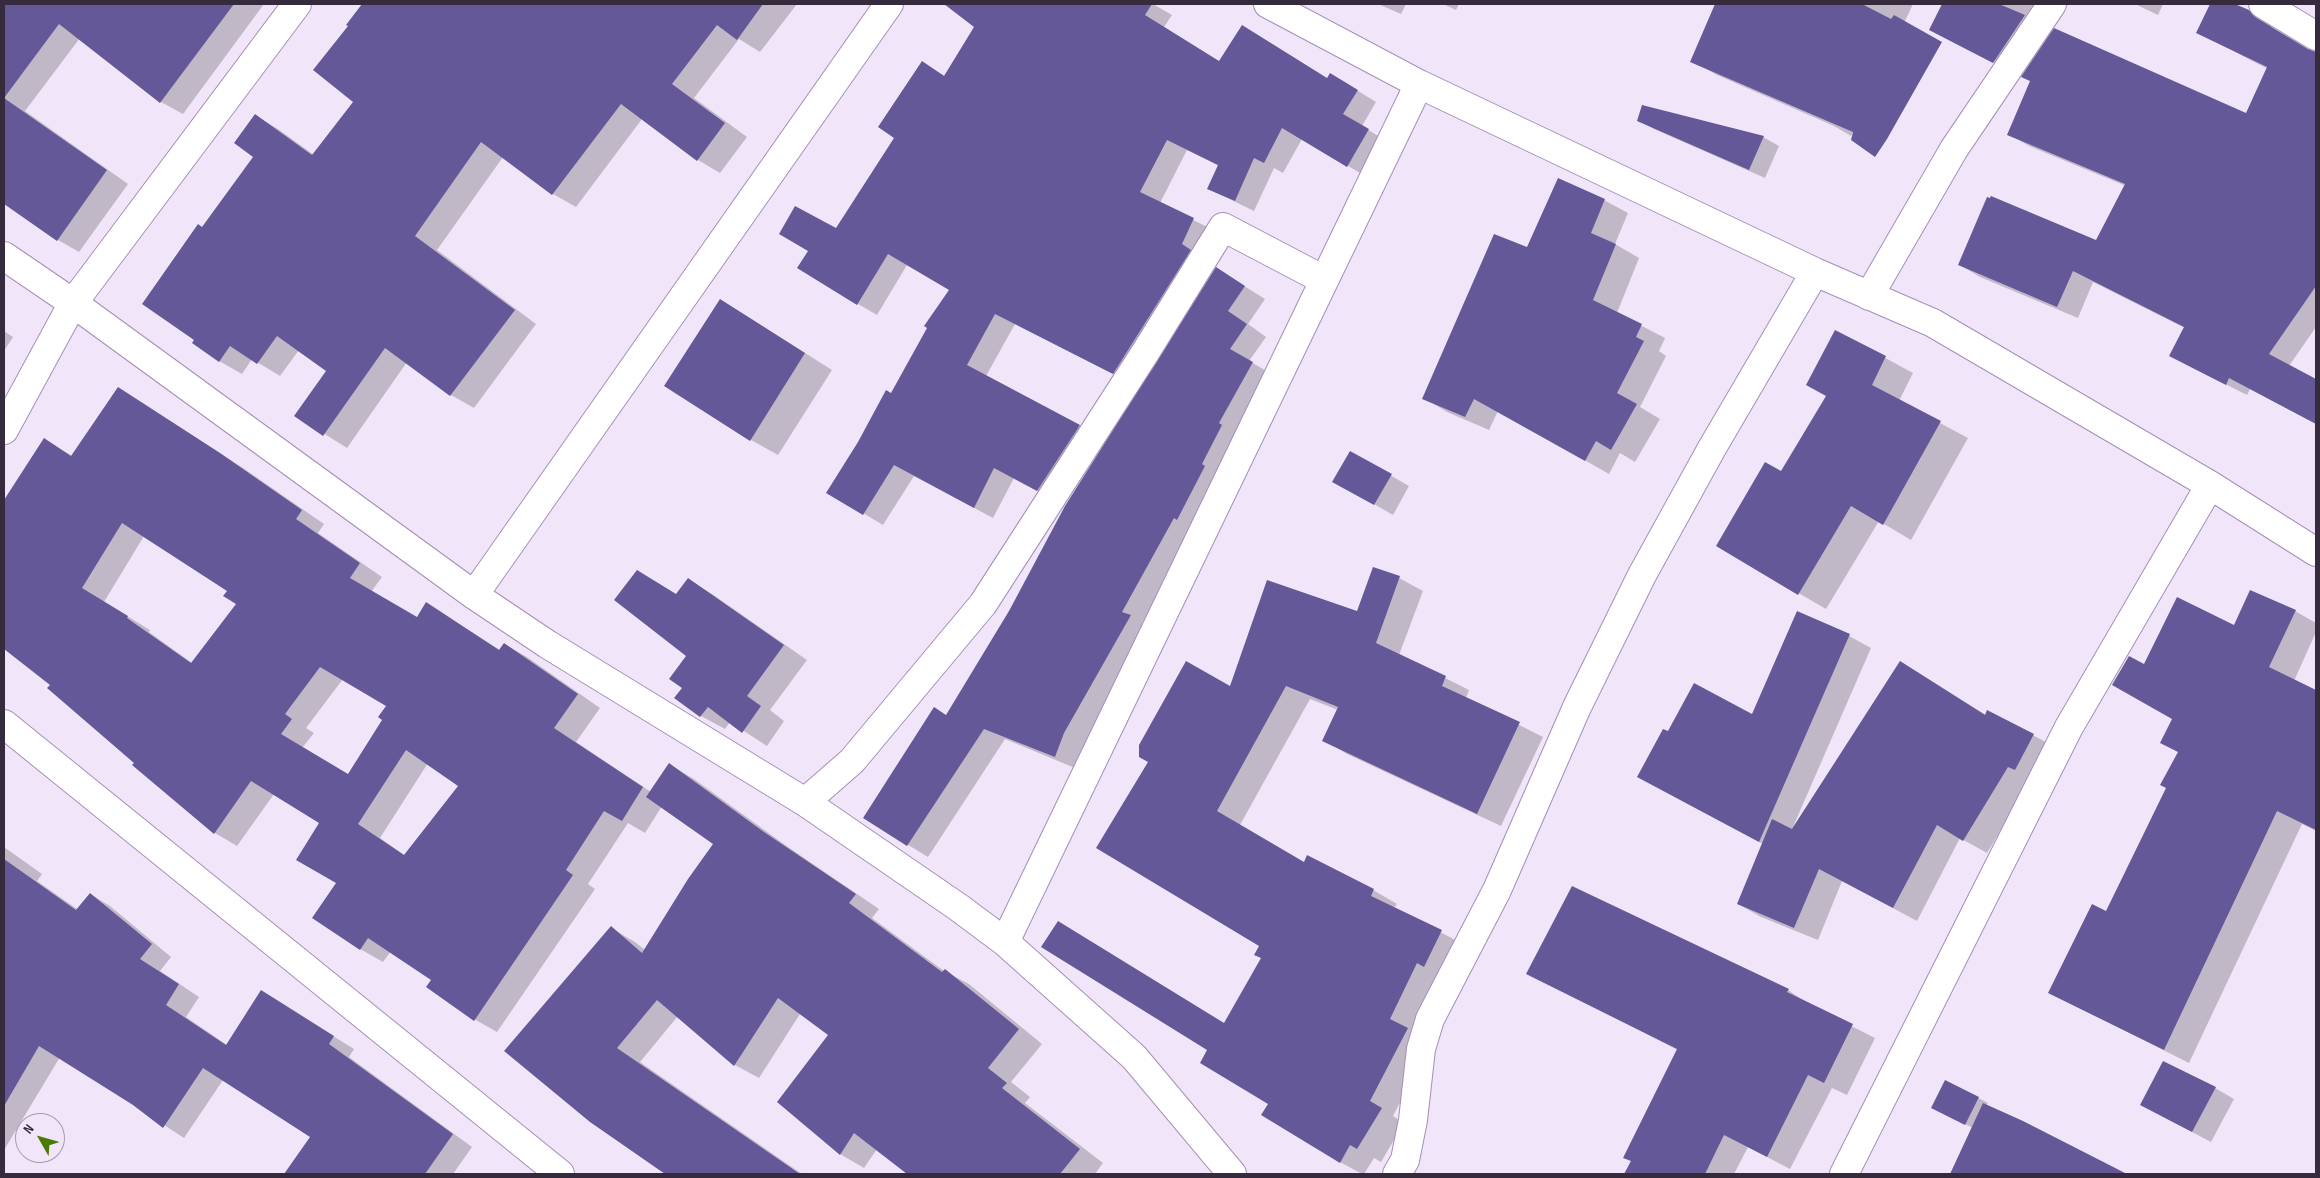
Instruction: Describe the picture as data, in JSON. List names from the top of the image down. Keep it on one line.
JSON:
{"north":"top left"}
